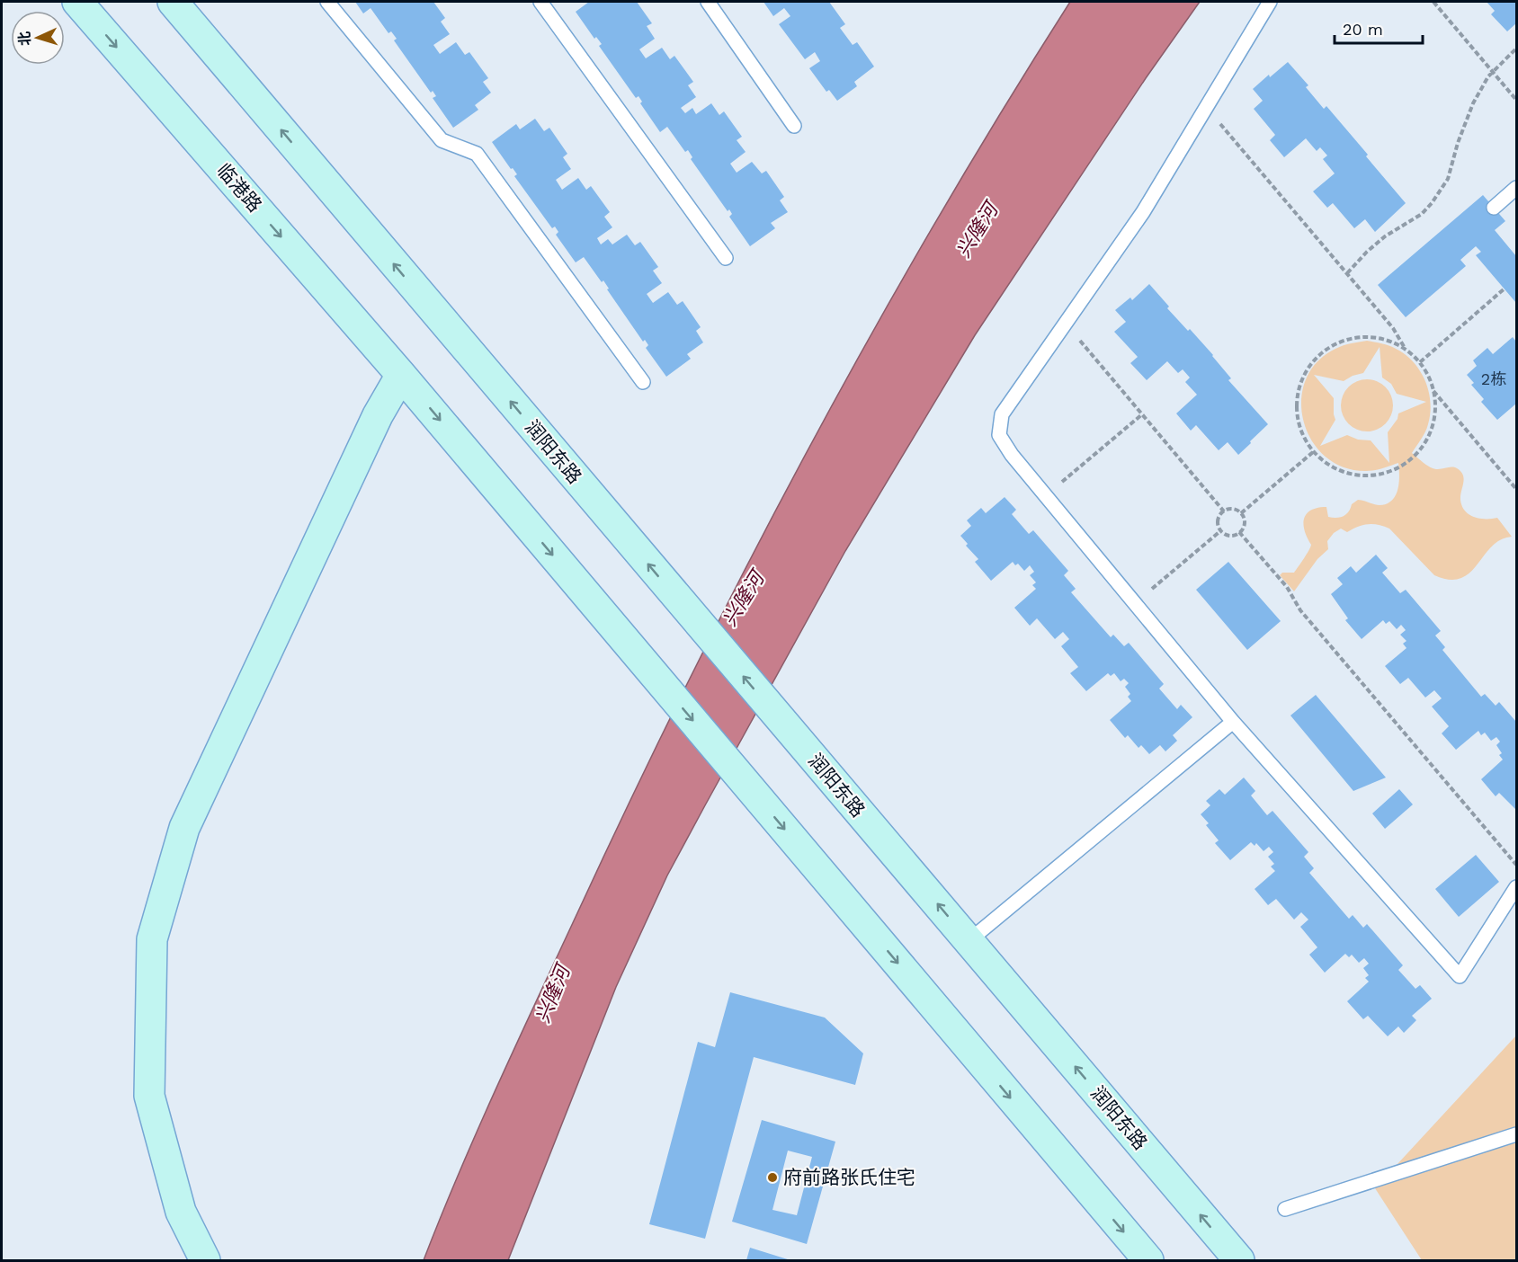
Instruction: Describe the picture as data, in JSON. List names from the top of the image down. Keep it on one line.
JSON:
{"streets":{"main road":["临港路","润阳东路"]},"one_way":["临港路"],"water":["兴隆河"],"places":["府前路张氏住宅"],"house_numbers":["2栋"],"scale_bar":"20 m","north":"left"}
